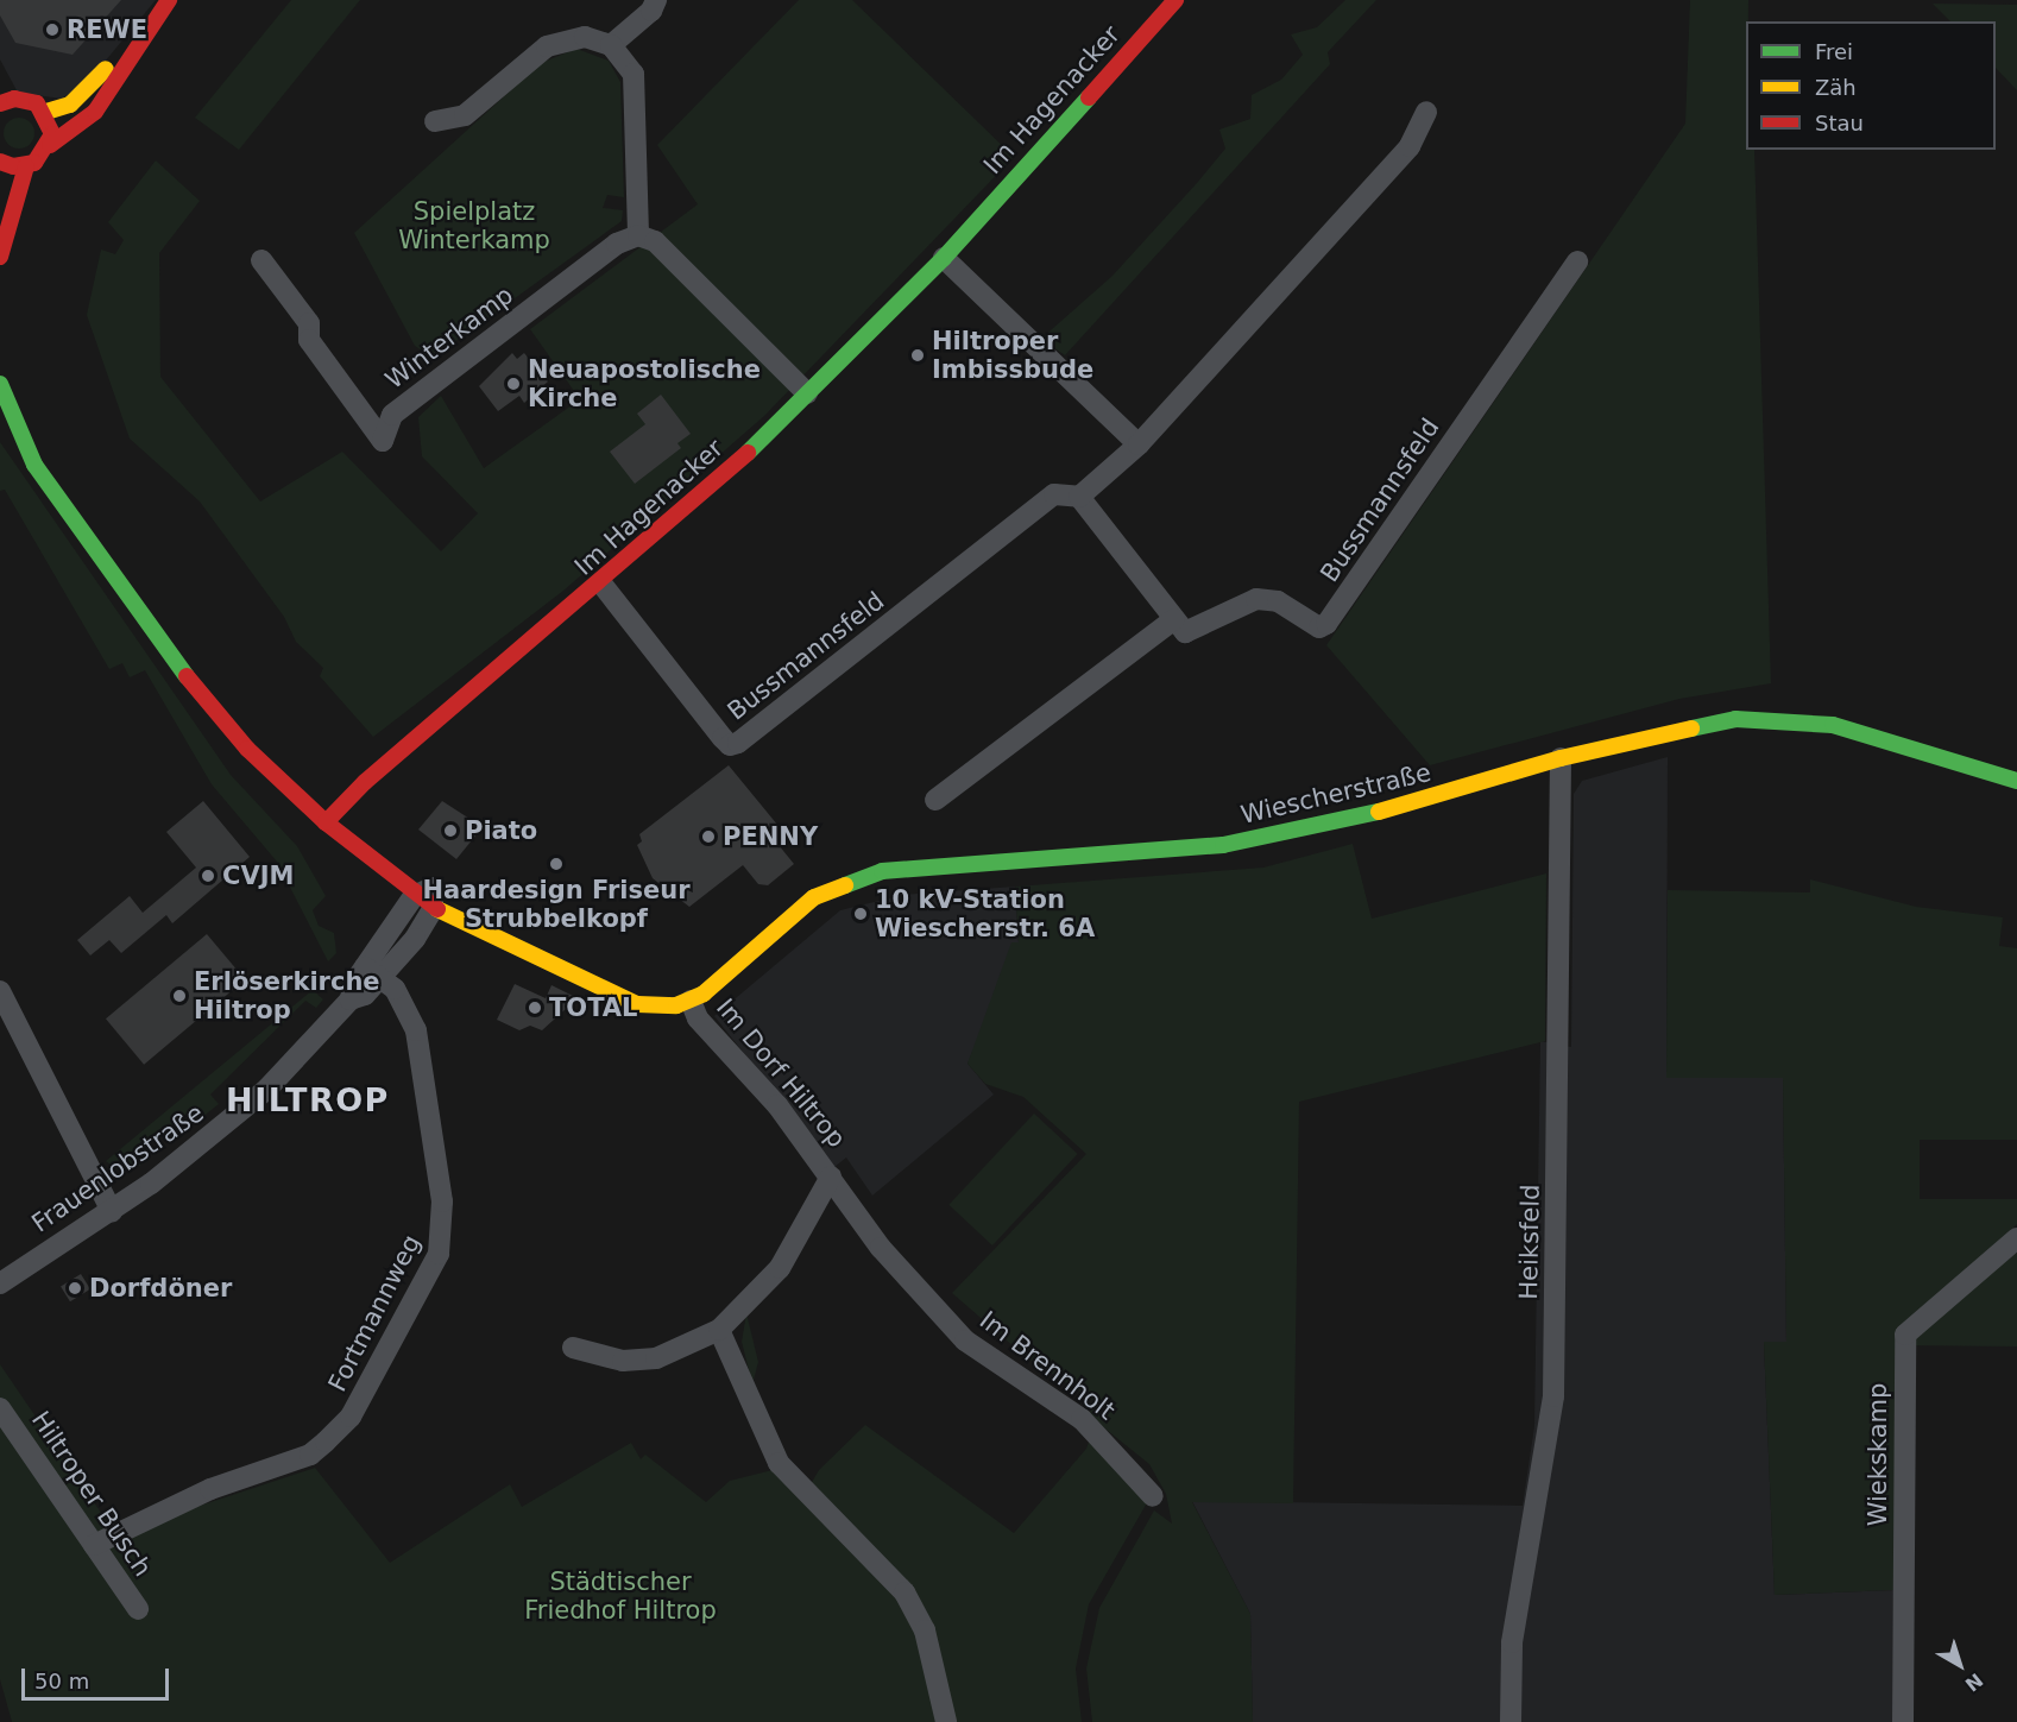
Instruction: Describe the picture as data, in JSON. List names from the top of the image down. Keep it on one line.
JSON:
{"streets":{"main road":["Im Hagenacker","Wiescherstraße"],"street":["Winterkamp","Bussmannsfeld","Im Dorf Hiltrop","Frauenlobstraße","Heiksfeld","Fortmannweg","Im Brennholt","Wiekskamp","Hiltroper Busch"]},"crossings":[["Im Hagenacker","Bussmannsfeld"],["Wiescherstraße","Im Dorf Hiltrop"],["Wiescherstraße","Heiksfeld"],["Im Dorf Hiltrop","Im Brennholt"],["Frauenlobstraße","Fortmannweg"],["Fortmannweg","Hiltroper Busch"]],"districts":["HILTROP"],"parks":["Spielplatz Winterkamp","Städtischer Friedhof Hiltrop"],"places":["REWE","Hiltroper Imbissbude","Neuapostolische Kirche","Piato","PENNY","Haardesign Friseur Strubbelkopf","CVJM","10 kV-Station Wiescherstr. 6A","Erlöserkirche Hiltrop","TOTAL","Dorfdöner"],"legend":["Frei","Zäh","Stau"],"scale_bar":"50 m","north":"bottom right"}
